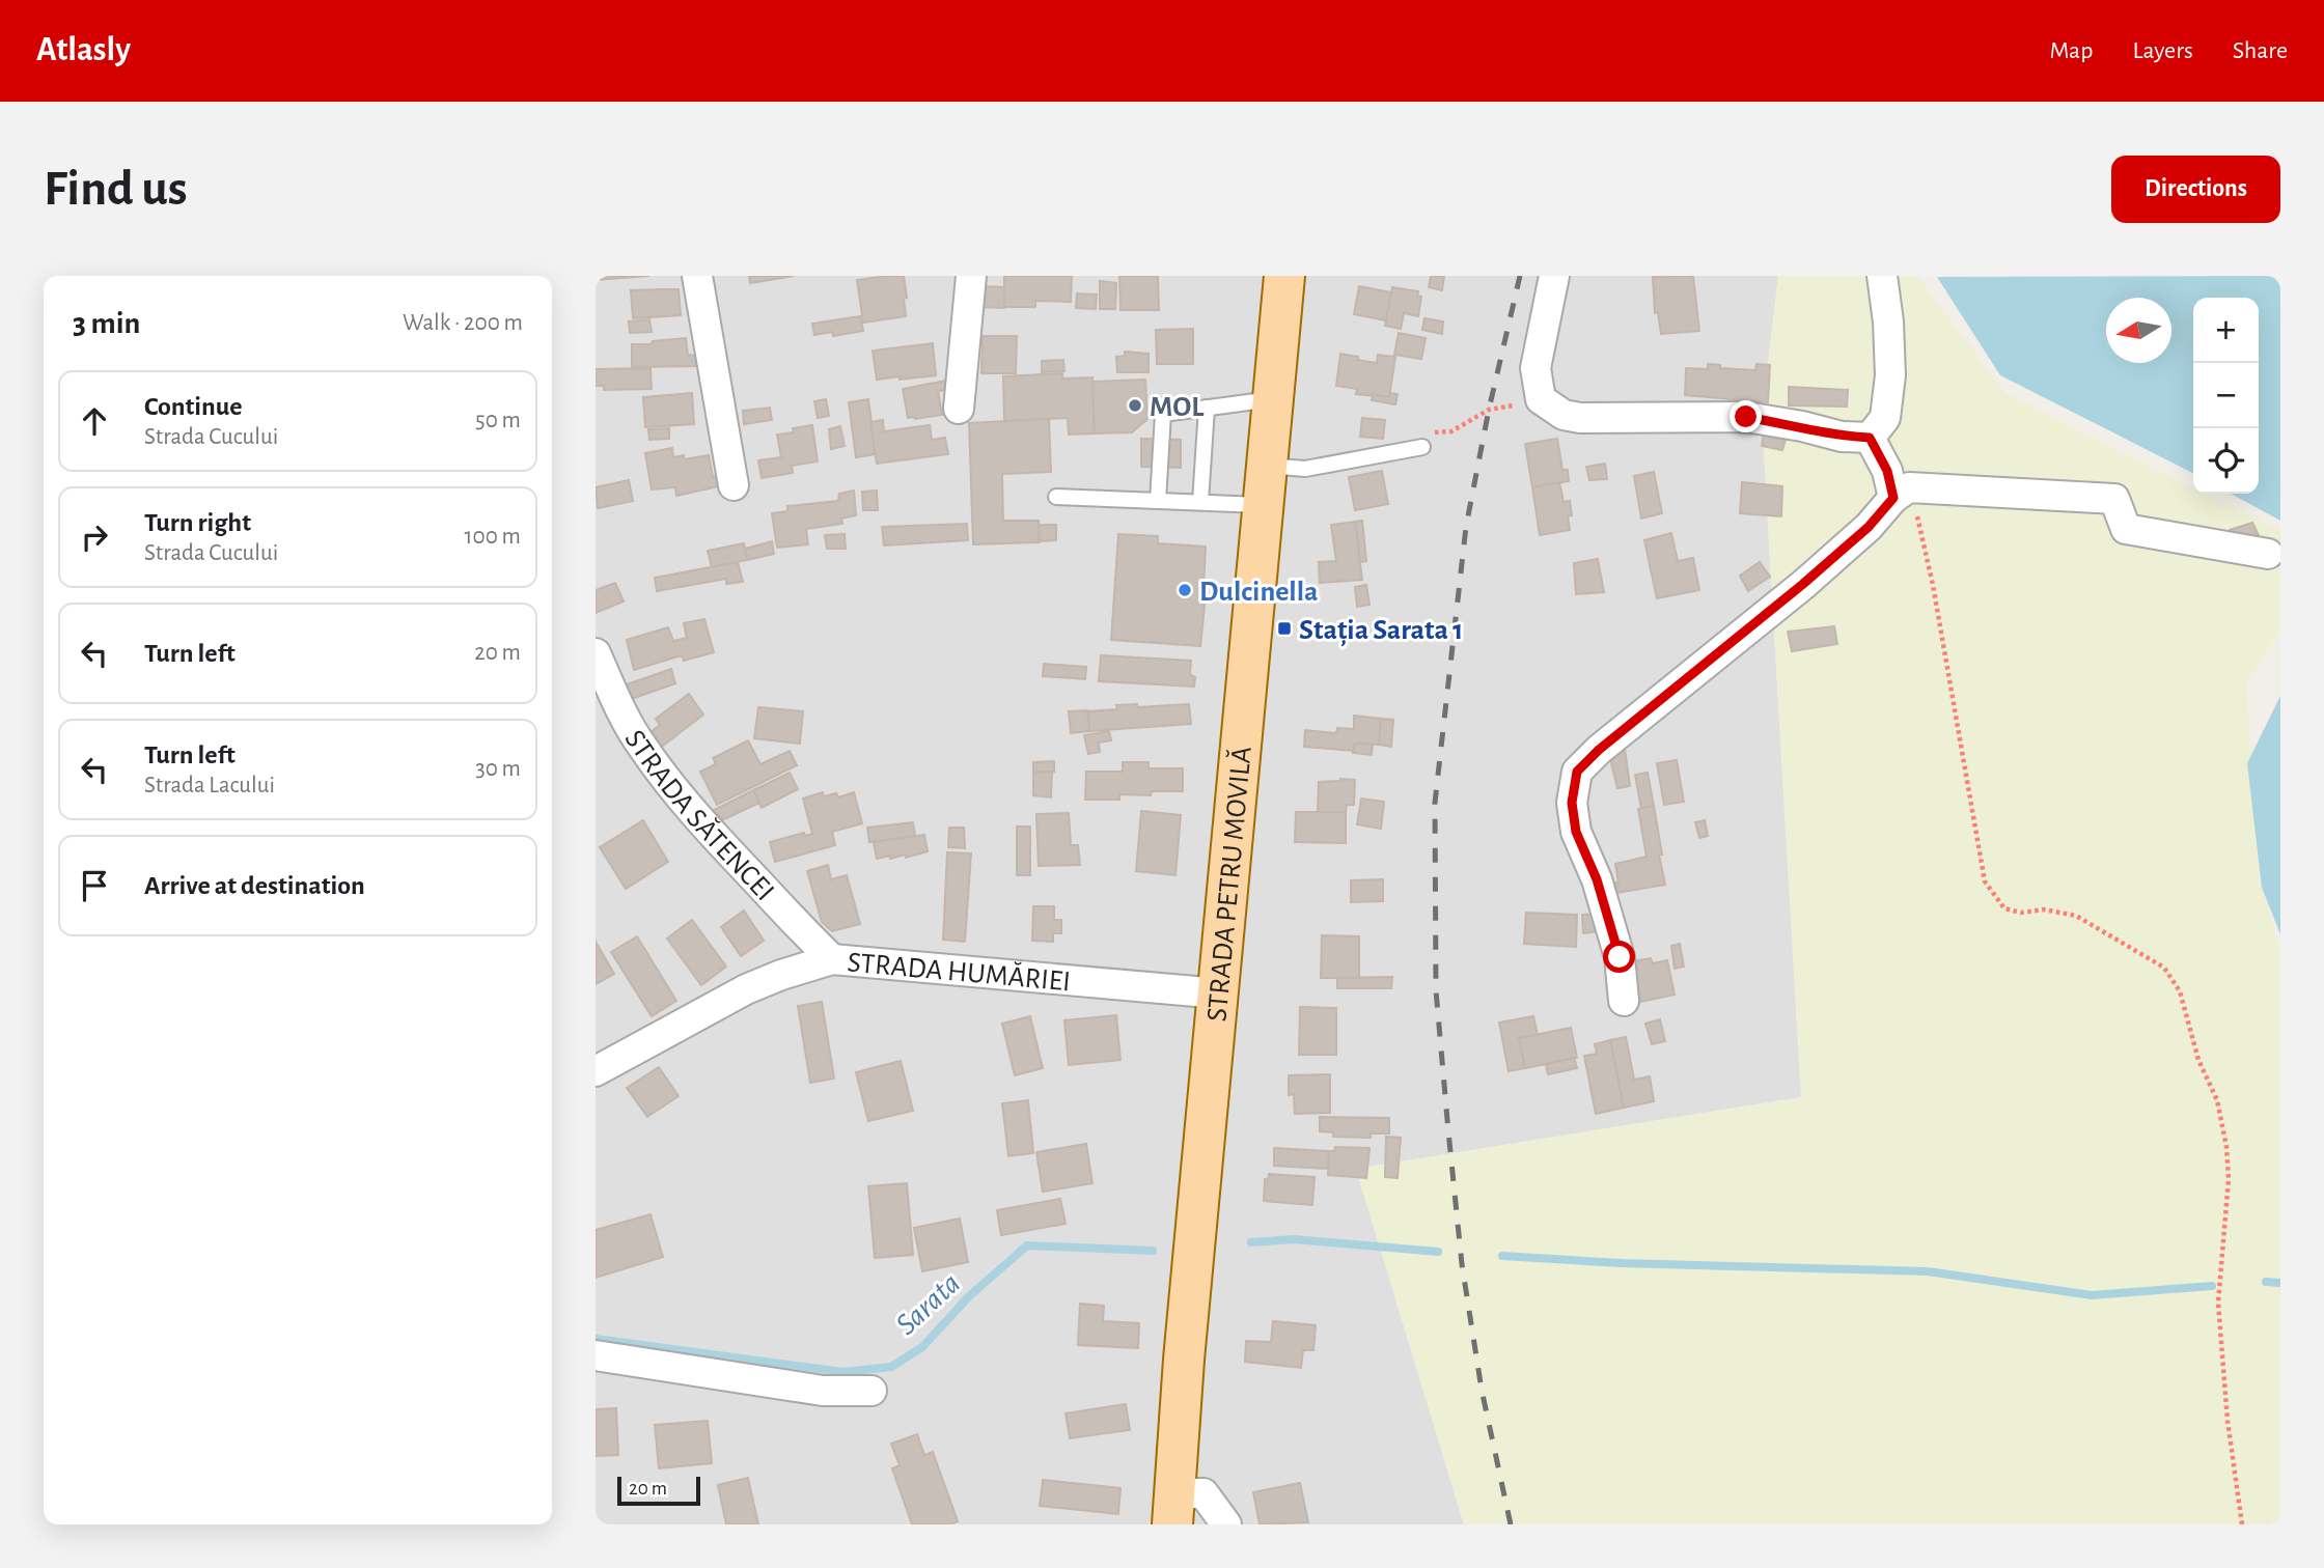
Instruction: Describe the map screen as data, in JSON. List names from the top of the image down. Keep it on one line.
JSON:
{"streets":{"main road":["STRADA PETRU MOVILĂ"],"street":["STRADA SĂTENCEI","STRADA HUMĂRIEI"]},"crossings":[["STRADA SĂTENCEI","STRADA HUMĂRIEI"],["STRADA PETRU MOVILĂ","STRADA HUMĂRIEI"]],"water":["Sarata"],"places":{"other":["MOL","Dulcinella"],"transit":["Stația Sarata 1"]},"scale_bar":"20 m","north":"left","page":{"header":"Atlasly","nav":["Map","Layers","Share"],"buttons":"Directions","title":"Find us","heading":["3 min","Walk · 200 m"],"map_buttons":["+","−"],"list":[["Continue","Strada Cucului","50 m"],["Turn right","Strada Cucului","100 m"],["Turn left","20 m"],["Turn left","Strada Lacului","30 m"],"Arrive at destination"],"scale":"20 m"}}
